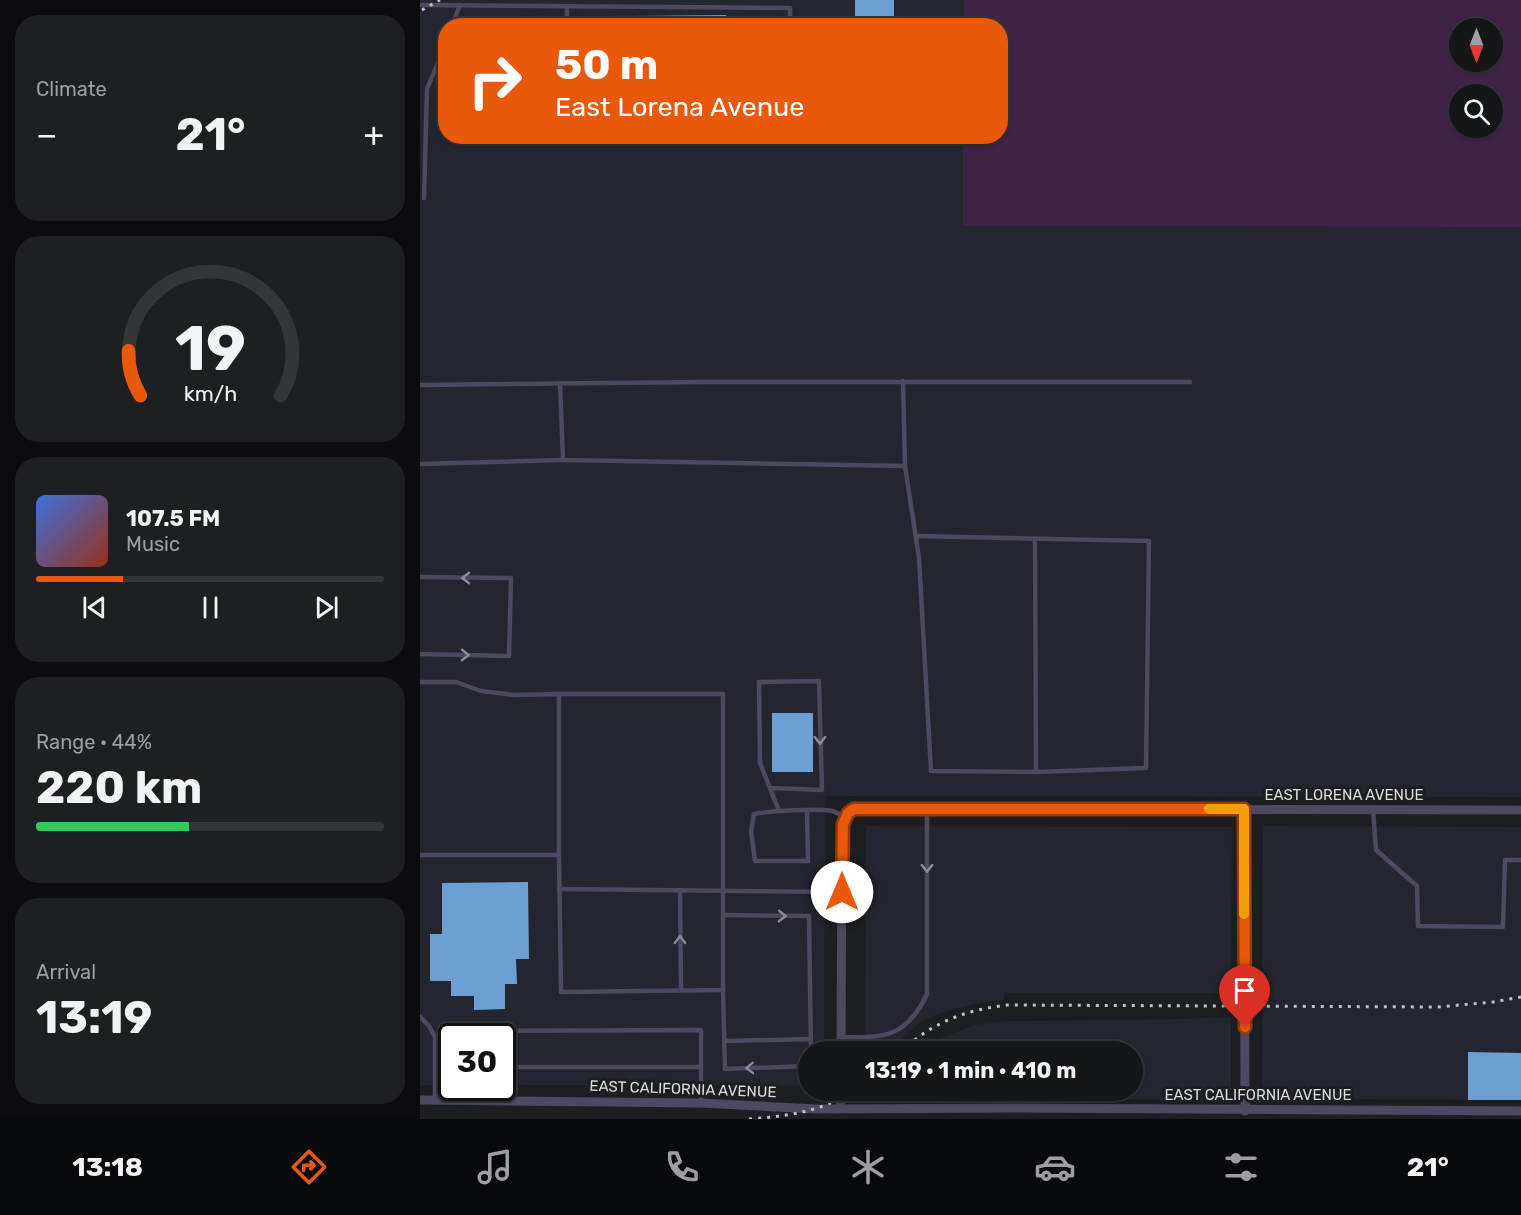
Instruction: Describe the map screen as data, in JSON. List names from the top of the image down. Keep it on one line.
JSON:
{"streets":{"street":["EAST LORENA AVENUE","EAST CALIFORNIA AVENUE"]},"north":"bottom","page":{"tile":["Climate",["Range · 44%","220 km"],["Arrival","13:19"]],"turn":["50 m","East Lorena Avenue"],"heat":["−","21°","+"],"song":["107.5 FM","Music"],"limit":"30","trip":"13:19 · 1 min · 410 m","tabs":["13:18","21°"],"gauge":["19","km/h"]}}
